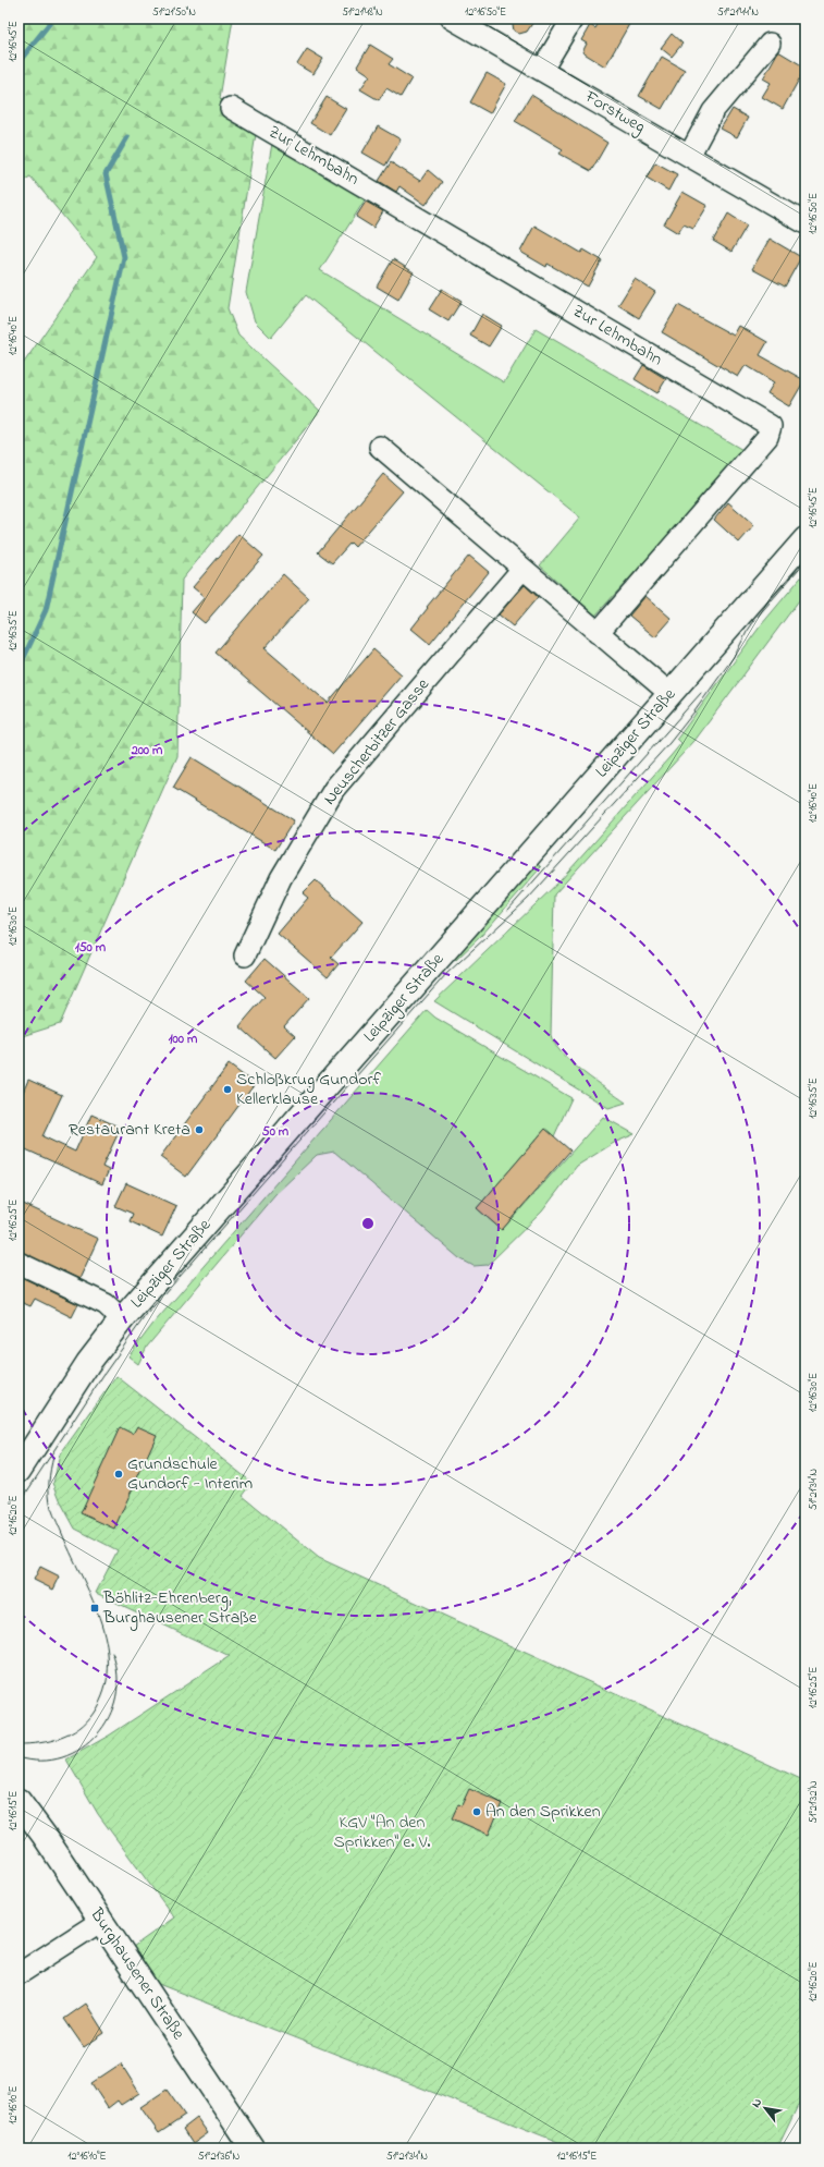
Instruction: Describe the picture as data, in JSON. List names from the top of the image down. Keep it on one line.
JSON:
{"streets":{"street":["Forstweg","Zur Lehmbahn","Leipziger Straße","Neuscherbitzer Gasse","Burghausener Straße"]},"parks":["KGV \"An den Sprikken\" e. V."],"places":{"other":["Schloßkrug Gundorf Kellerklause","Restaurant Kreta","Grundschule Gundorf - Interim","An den Sprikken"],"transit":["Böhlitz-Ehrenberg, Burghausener Straße"]},"north":"top left","coordinates":["51°21'50\"N","51°21'48\"N","12°16'50\"E","51°21'44\"N","12°16'45\"E","12°16'40\"E","12°16'35\"E","12°16'30\"E","12°16'25\"E","51°21'34\"N","12°16'20\"E","51°21'32\"N","12°16'15\"E","12°16'10\"E","51°21'36\"N"],"rings":["200 m","150 m","100 m","50 m"]}
